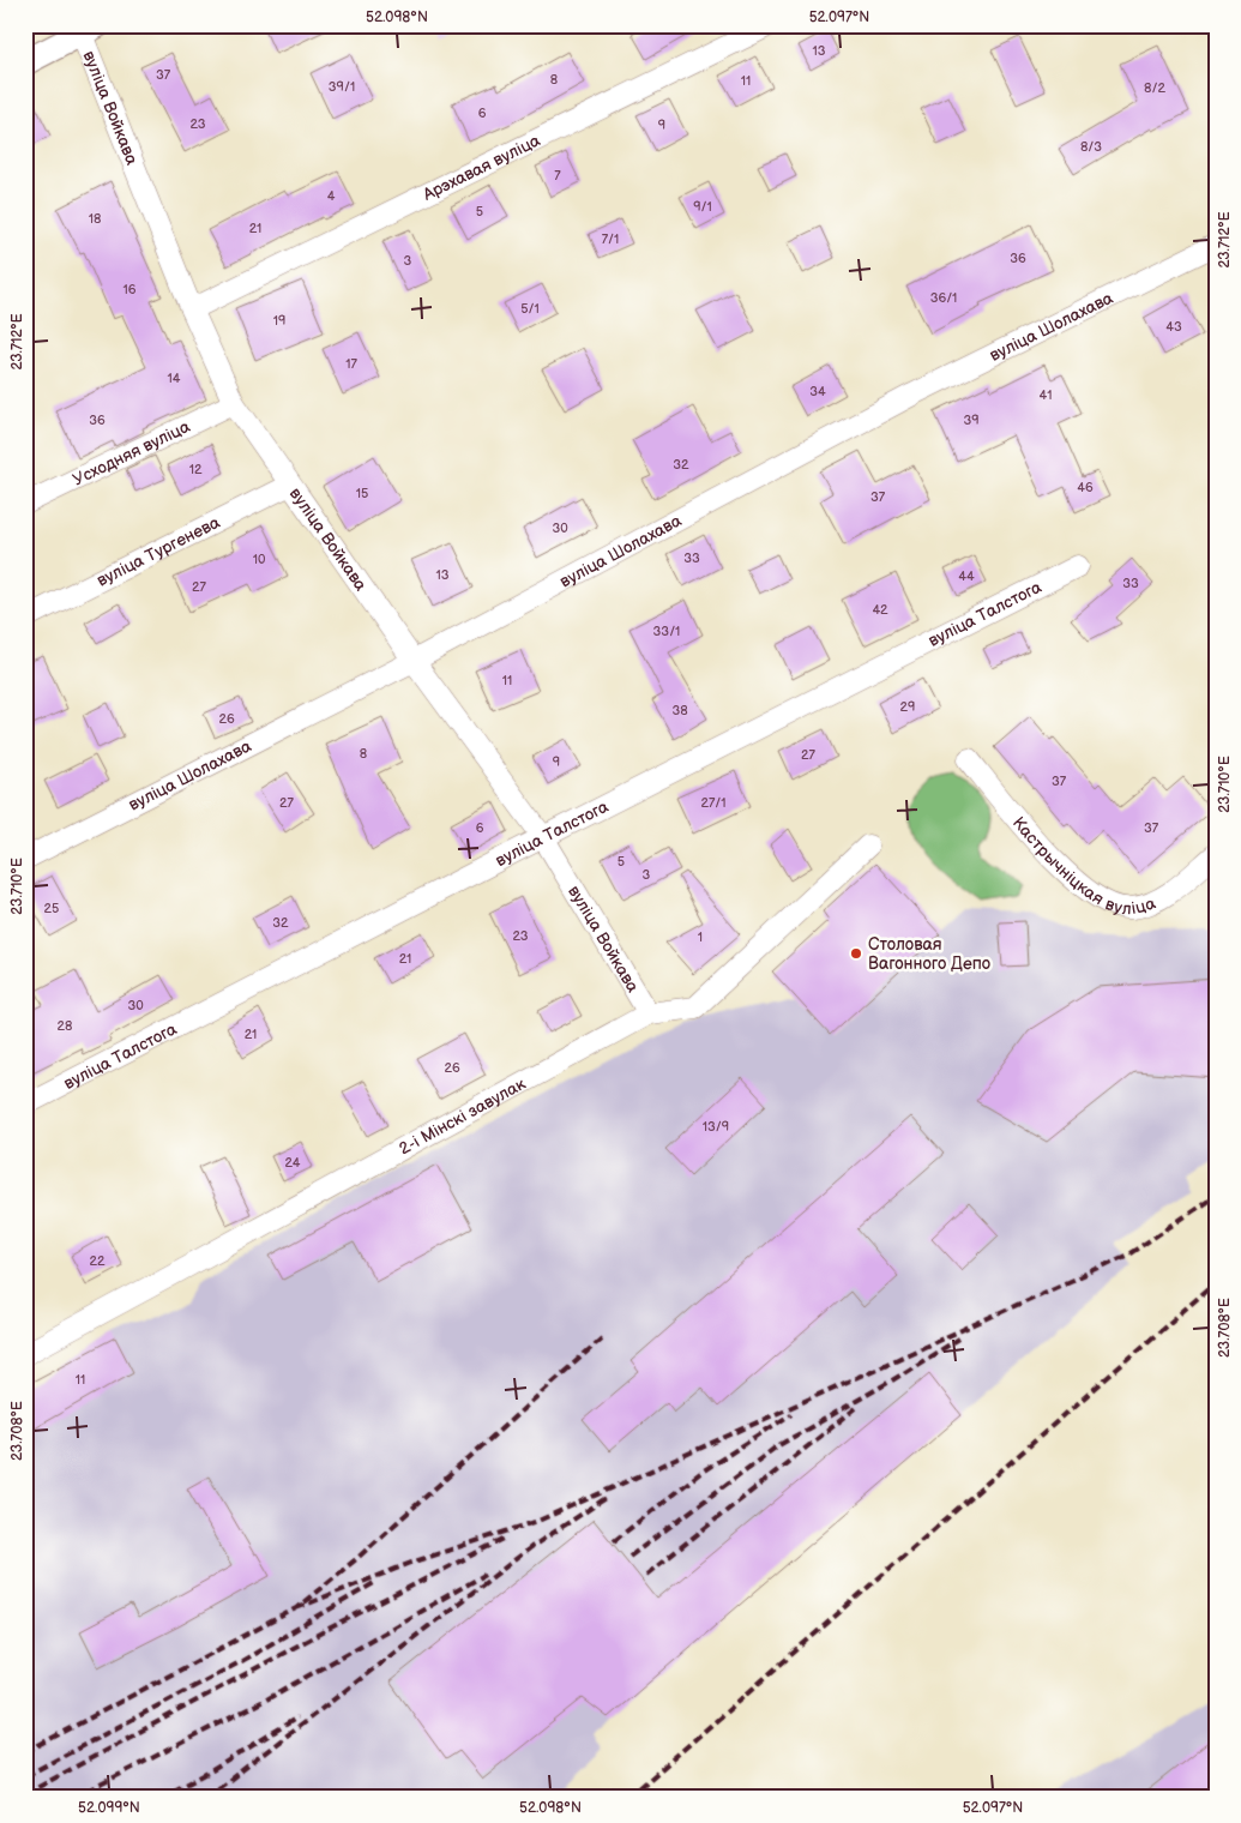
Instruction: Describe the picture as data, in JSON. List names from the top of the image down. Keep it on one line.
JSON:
{"streets":{"street":["вуліца Войкава","Арэхавая вуліца","вуліца Шолахава","Усходняя вуліца","вуліца Тургенева","вуліца Талстога","Кастрычніцкая вуліца","2-і Мінскі завулак"]},"crossings":[["вуліца Войкава","Арэхавая вуліца"],["вуліца Войкава","вуліца Шолахава"],["вуліца Войкава","Усходняя вуліца"],["вуліца Войкава","вуліца Тургенева"],["вуліца Войкава","вуліца Талстога"],["вуліца Войкава","2-і Мінскі завулак"]],"places":["Столовая Вагонного Депо"],"house_numbers":["13","37","8","11","39/1","8/2","6","23","9","8/3","7","4","9/1","5","18","21","7/1","36","3","16","36/1","5/1","19","43","17","14","34","41","36","39","32","12","46","15","37","30","33","10","13","44","33","27","42","33/1","11","29","38","26","8","27","9","37","27","27/1","6","37","5","3","25","32","23","1","21","30","28","21","26","13/9","24","22","11"],"coordinates":["52.098°N","52.097°N","23.712°E","23.710°E","23.708°E","52.099°N"]}
